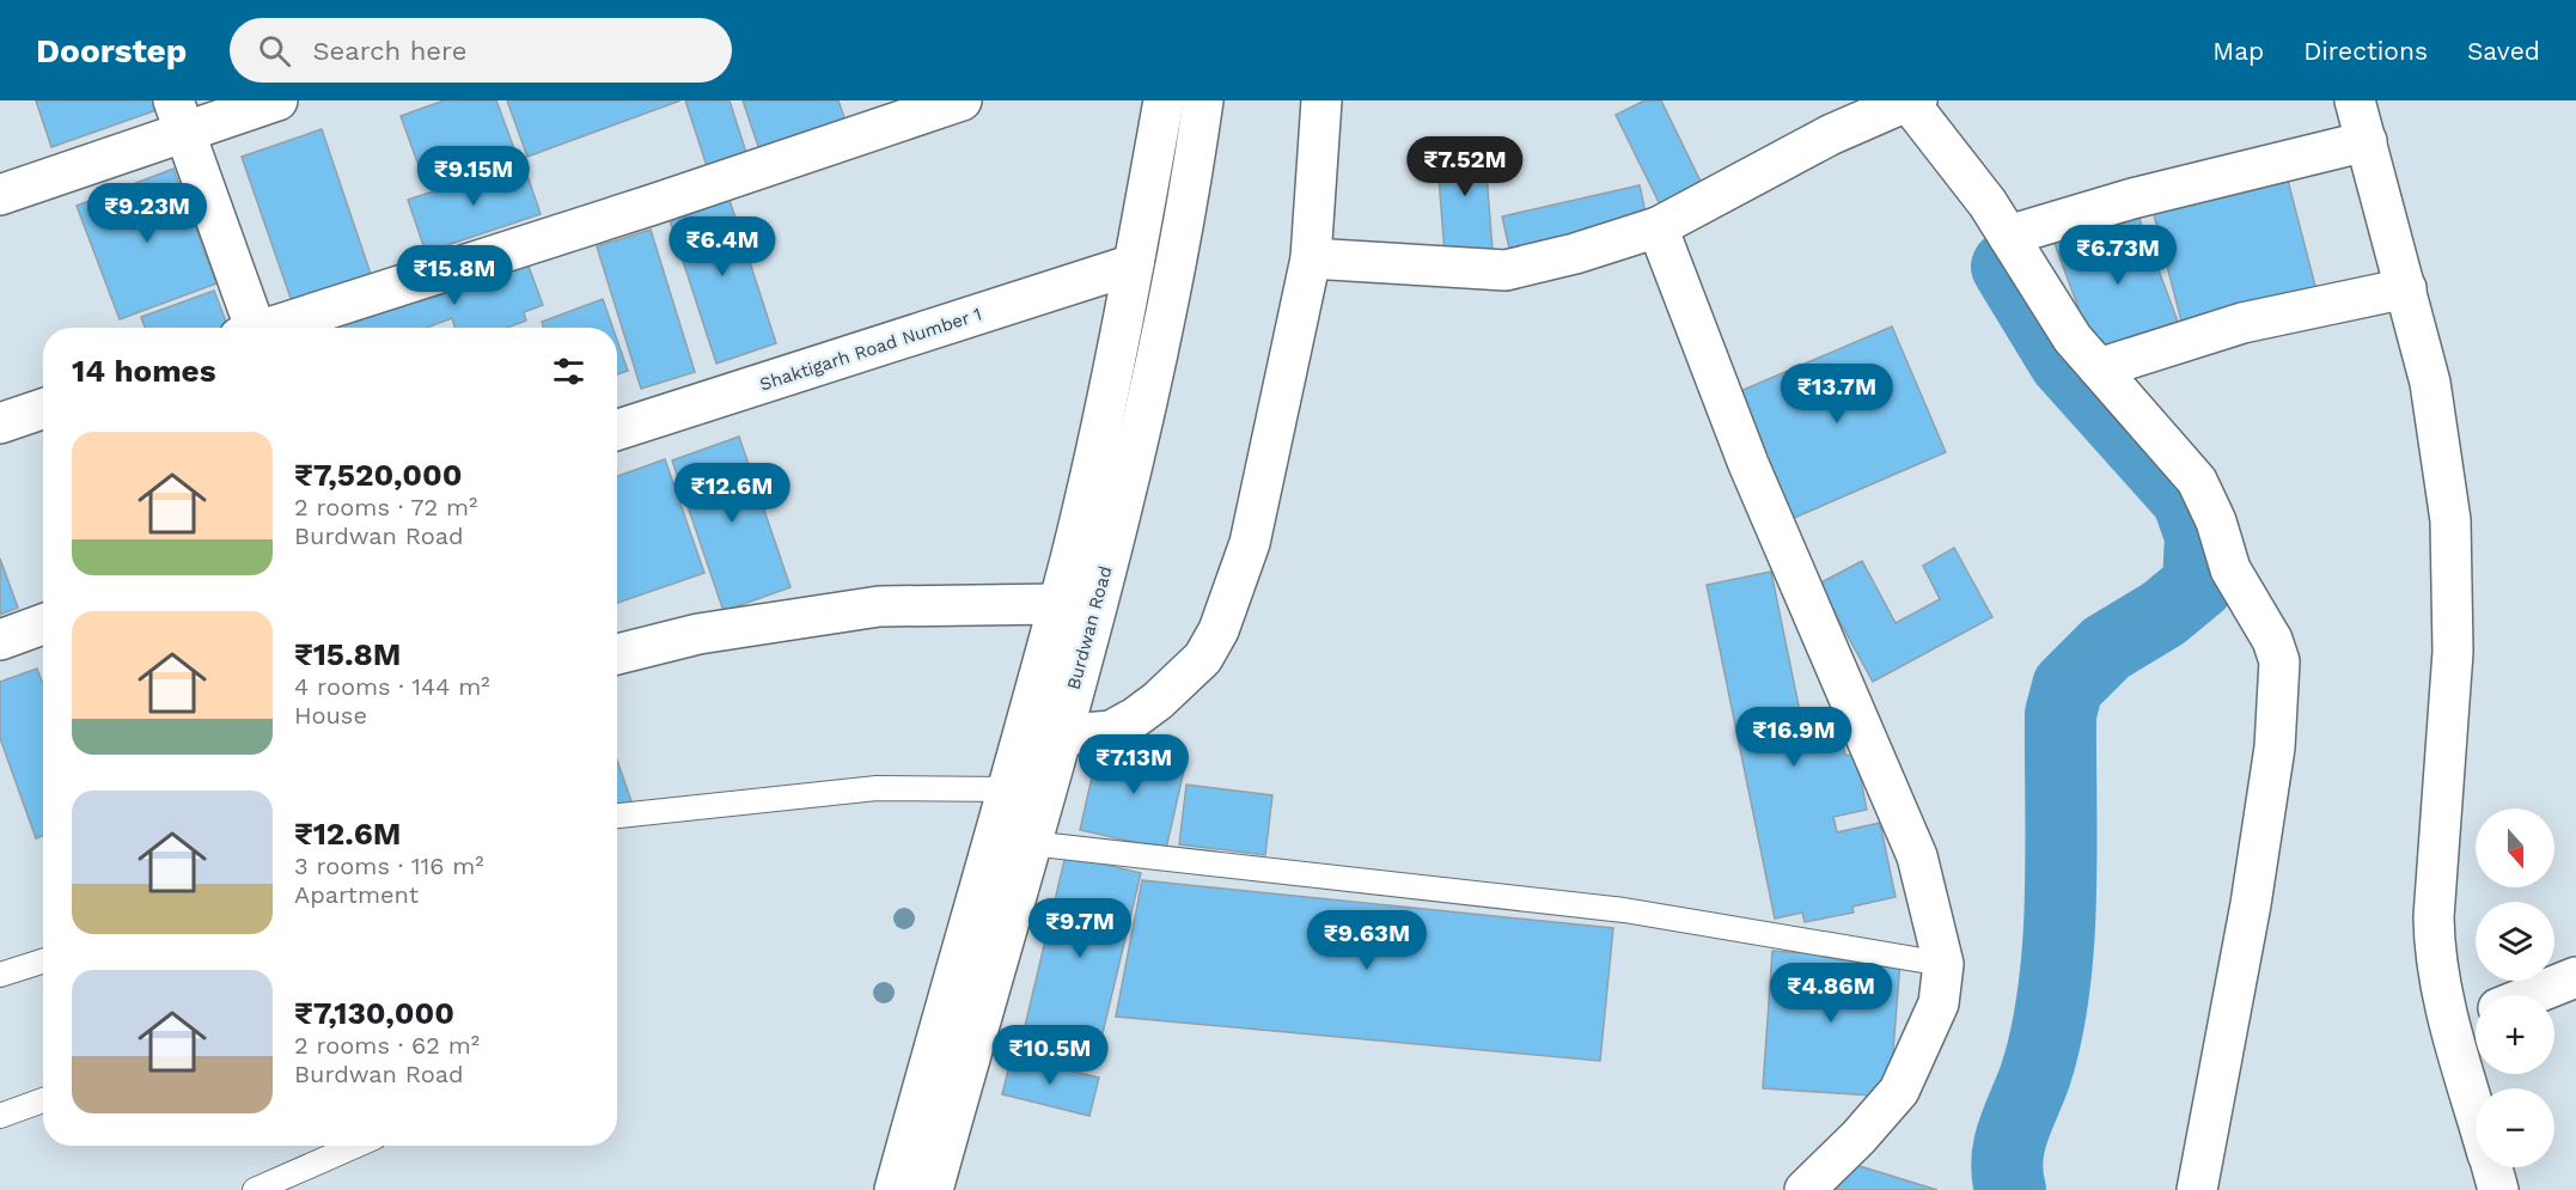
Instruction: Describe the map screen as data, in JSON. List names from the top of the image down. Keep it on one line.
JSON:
{"streets":{"street":["Shaktigarh Road Number 1","Burdwan Road"]},"crossings":[["Shaktigarh Road Number 1","Burdwan Road"]],"north":"bottom","page":{"header":"Doorstep","search":"Search here","nav":["Map","Directions","Saved"],"price":["₹7.52M","₹9.15M","₹9.23M","₹6.4M","₹6.73M","₹15.8M","₹13.7M","₹12.6M","₹16.9M","₹7.13M","₹9.7M","₹9.63M","₹4.86M","₹10.5M"],"heading":"14 homes","list":[{"name":"₹7,520,000","note":"2 rooms · 72 m² · Burdwan Road"},{"name":"₹15.8M","note":"4 rooms · 144 m² · House"},{"name":"₹12.6M","note":"3 rooms · 116 m² · Apartment"},{"name":"₹7,130,000","note":"2 rooms · 62 m² · Burdwan Road"}],"map_buttons":["+","−"]}}
